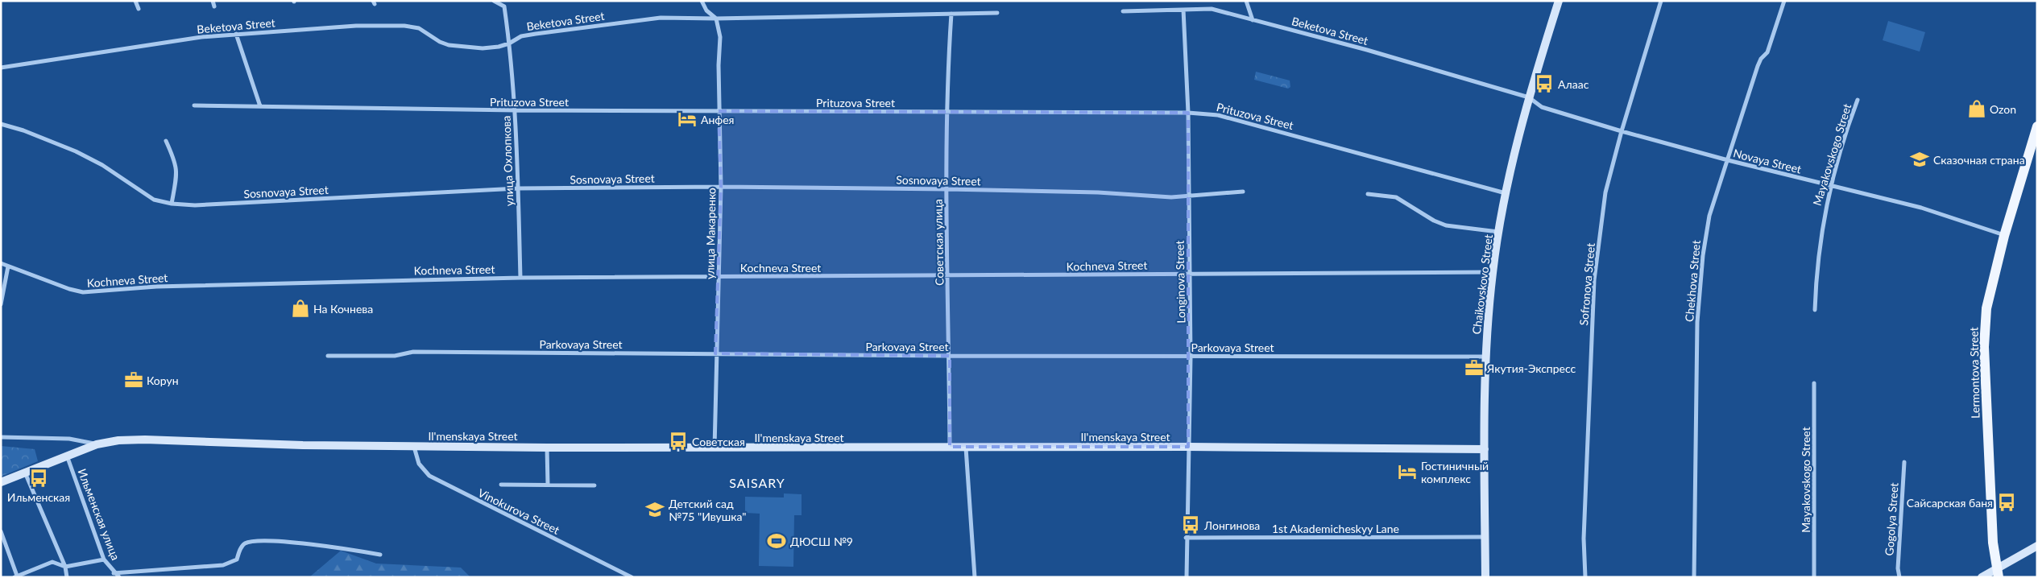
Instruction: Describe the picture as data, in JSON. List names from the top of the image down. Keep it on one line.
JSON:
{"streets":{"main road":["Chaikovskovo Street","Lermontova Street","Il'menskaya Street"],"street":["Beketova Street","Prituzova Street","Mayakovskogo Street","улица Охлопкова","Novaya Street","Sosnovaya Street","улица Макаренко","Советская улица","Kochneva Street","Chekhova Street","Longinova Street","Sofronova Street","Parkovaya Street","Vinokurova Street","Ильменская улица","Gogolya Street","1st Akademicheskyy Lane"]},"crossings":[["Beketova Street","улица Охлопкова"],["Beketova Street","Novaya Street"],["Beketova Street","улица Макаренко"],["Beketova Street","Советская улица"],["Beketova Street","Longinova Street"],["Beketova Street","Chaikovskovo Street"],["Prituzova Street","улица Охлопкова"],["Prituzova Street","улица Макаренко"],["Prituzova Street","Советская улица"],["Prituzova Street","Longinova Street"],["Prituzova Street","Chaikovskovo Street"],["Mayakovskogo Street","Novaya Street"],["улица Охлопкова","Sosnovaya Street"],["улица Охлопкова","Kochneva Street"],["Novaya Street","Chekhova Street"],["Novaya Street","Chaikovskovo Street"],["Novaya Street","Sofronova Street"],["Novaya Street","Lermontova Street"],["Sosnovaya Street","улица Макаренко"],["Sosnovaya Street","Советская улица"],["Sosnovaya Street","Longinova Street"],["улица Макаренко","Kochneva Street"],["улица Макаренко","Parkovaya Street"],["улица Макаренко","Il'menskaya Street"],["Советская улица","Kochneva Street"],["Советская улица","Parkovaya Street"],["Советская улица","Il'menskaya Street"],["Kochneva Street","Longinova Street"],["Kochneva Street","Chaikovskovo Street"],["Longinova Street","Parkovaya Street"],["Longinova Street","Il'menskaya Street"],["Longinova Street","1st Akademicheskyy Lane"],["Chaikovskovo Street","Parkovaya Street"],["Chaikovskovo Street","Il'menskaya Street"],["Chaikovskovo Street","1st Akademicheskyy Lane"],["Il'menskaya Street","Vinokurova Street"],["Il'menskaya Street","Ильменская улица"]],"districts":["SAISARY"],"places":{"bus stop":["Алаас","Советская","Ильменская","Сайсарская баня","Лонгинова"],"shop":["Ozon","На Кочнева"],"hotel":["Анфея","Гостиничный комплекс"],"school or university":["Сказочная страна","Детский сад №75 \"Ивушка\""],"office":["Якутия-Экспресс","Корун"],"sports":["ДЮСШ №9"]}}
